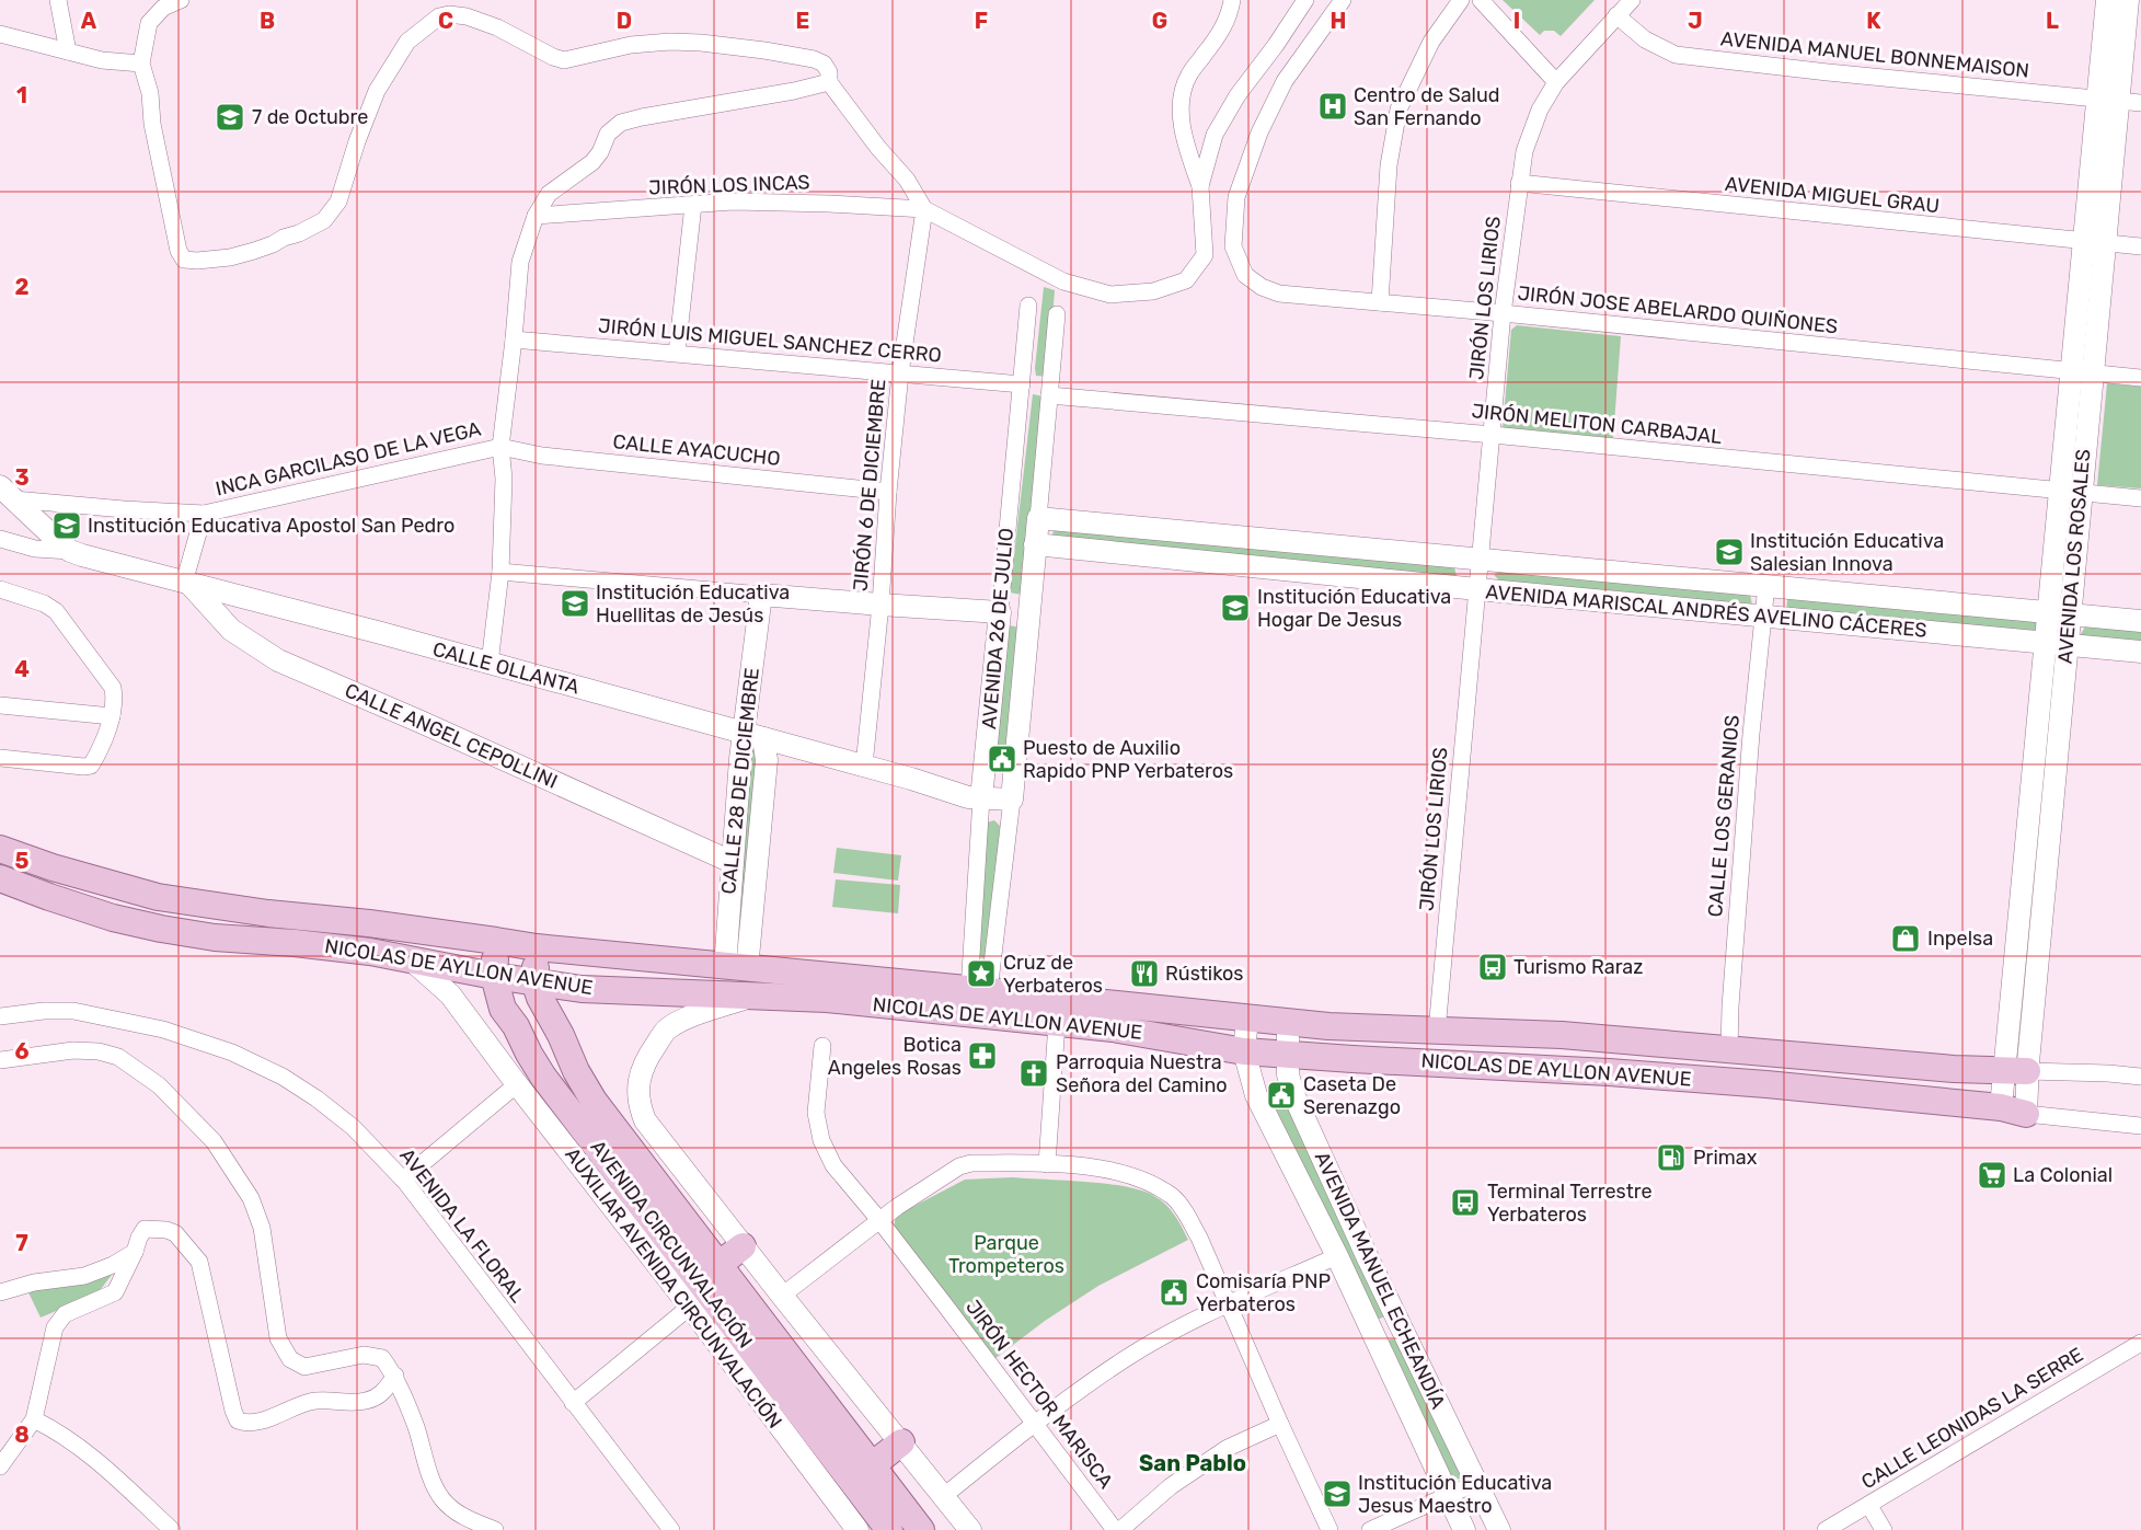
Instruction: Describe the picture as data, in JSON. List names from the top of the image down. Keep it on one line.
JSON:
{"streets":{"main road":["NICOLAS DE AYLLON AVENUE","AVENIDA CIRCUNVALACIÓN"],"street":["AVENIDA MANUEL BONNEMAISON","JIRÓN LOS INCAS","AVENIDA MIGUEL GRAU","JIRÓN LOS LIRIOS","JIRÓN JOSE ABELARDO QUIÑONES","JIRÓN LUIS MIGUEL SANCHEZ CERRO","JIRÓN MELITON CARBAJAL","CALLE AYACUCHO","INCA GARCILASO DE LA VEGA","JIRÓN 6 DE DICIEMBRE","AVENIDA LOS ROSALES","AVENIDA MARISCAL ANDRÉS AVELINO CÁCERES","AVENIDA 26 DE JULIO","CALLE OLLANTA","CALLE ANGEL CEPOLLINI","CALLE 28 DE DICIEMBRE","CALLE LOS GERANIOS","AVENIDA LA FLORAL","AVENIDA MANUEL ECHEANDÍA","AUXILIAR AVENIDA CIRCUNVALACIÓN","JIRÓN HECTOR MARISCA","CALLE LEONIDAS LA SERRE"]},"crossings":[["AVENIDA MANUEL BONNEMAISON","JIRÓN LOS LIRIOS"],["AVENIDA MANUEL BONNEMAISON","AVENIDA LOS ROSALES"],["JIRÓN LOS INCAS","INCA GARCILASO DE LA VEGA"],["JIRÓN LOS INCAS","JIRÓN 6 DE DICIEMBRE"],["AVENIDA MIGUEL GRAU","JIRÓN LOS LIRIOS"],["AVENIDA MIGUEL GRAU","AVENIDA LOS ROSALES"],["JIRÓN LOS LIRIOS","JIRÓN JOSE ABELARDO QUIÑONES"],["JIRÓN LOS LIRIOS","JIRÓN MELITON CARBAJAL"],["JIRÓN LOS LIRIOS","AVENIDA MARISCAL ANDRÉS AVELINO CÁCERES"],["JIRÓN LOS LIRIOS","NICOLAS DE AYLLON AVENUE"],["JIRÓN JOSE ABELARDO QUIÑONES","AVENIDA LOS ROSALES"],["JIRÓN LUIS MIGUEL SANCHEZ CERRO","INCA GARCILASO DE LA VEGA"],["JIRÓN LUIS MIGUEL SANCHEZ CERRO","JIRÓN 6 DE DICIEMBRE"],["JIRÓN LUIS MIGUEL SANCHEZ CERRO","AVENIDA 26 DE JULIO"],["JIRÓN MELITON CARBAJAL","AVENIDA LOS ROSALES"],["JIRÓN MELITON CARBAJAL","AVENIDA 26 DE JULIO"],["CALLE AYACUCHO","INCA GARCILASO DE LA VEGA"],["CALLE AYACUCHO","JIRÓN 6 DE DICIEMBRE"],["JIRÓN 6 DE DICIEMBRE","CALLE OLLANTA"],["AVENIDA LOS ROSALES","AVENIDA MARISCAL ANDRÉS AVELINO CÁCERES"],["AVENIDA LOS ROSALES","NICOLAS DE AYLLON AVENUE"],["AVENIDA MARISCAL ANDRÉS AVELINO CÁCERES","AVENIDA 26 DE JULIO"],["AVENIDA MARISCAL ANDRÉS AVELINO CÁCERES","CALLE LOS GERANIOS"],["AVENIDA 26 DE JULIO","CALLE OLLANTA"],["AVENIDA 26 DE JULIO","NICOLAS DE AYLLON AVENUE"],["CALLE OLLANTA","CALLE ANGEL CEPOLLINI"],["CALLE OLLANTA","CALLE 28 DE DICIEMBRE"],["CALLE ANGEL CEPOLLINI","CALLE 28 DE DICIEMBRE"],["CALLE 28 DE DICIEMBRE","NICOLAS DE AYLLON AVENUE"],["CALLE LOS GERANIOS","NICOLAS DE AYLLON AVENUE"],["NICOLAS DE AYLLON AVENUE","AVENIDA CIRCUNVALACIÓN"],["NICOLAS DE AYLLON AVENUE","AVENIDA MANUEL ECHEANDÍA"],["NICOLAS DE AYLLON AVENUE","AUXILIAR AVENIDA CIRCUNVALACIÓN"]],"districts":["San Pablo"],"parks":["Parque Trompeteros"],"places":{"hospital":["Centro de Salud San Fernando"],"school or university":["7 de Octubre","Institución Educativa Apostol San Pedro","Institución Educativa Salesian Innova","Institución Educativa Huellitas de Jesús","Institución Educativa Hogar De Jesus","Institución Educativa Jesus Maestro"],"public building":["Puesto de Auxilio Rapido PNP Yerbateros","Caseta De Serenazgo","Comisaría PNP Yerbateros"],"shop":["Inpelsa"],"bus stop":["Turismo Raraz","Terminal Terrestre Yerbateros"],"place":["Cruz de Yerbateros"],"restaurant":["Rústikos"],"pharmacy":["Botica Angeles Rosas"],"church":["Parroquia Nuestra Señora del Camino"],"fuel station":["Primax"],"supermarket":["La Colonial"]},"grid":{"columns":["A","B","C","D","E","F","G","H","I","J","K","L"],"rows":["1","2","3","4","5","6","7","8"]}}
